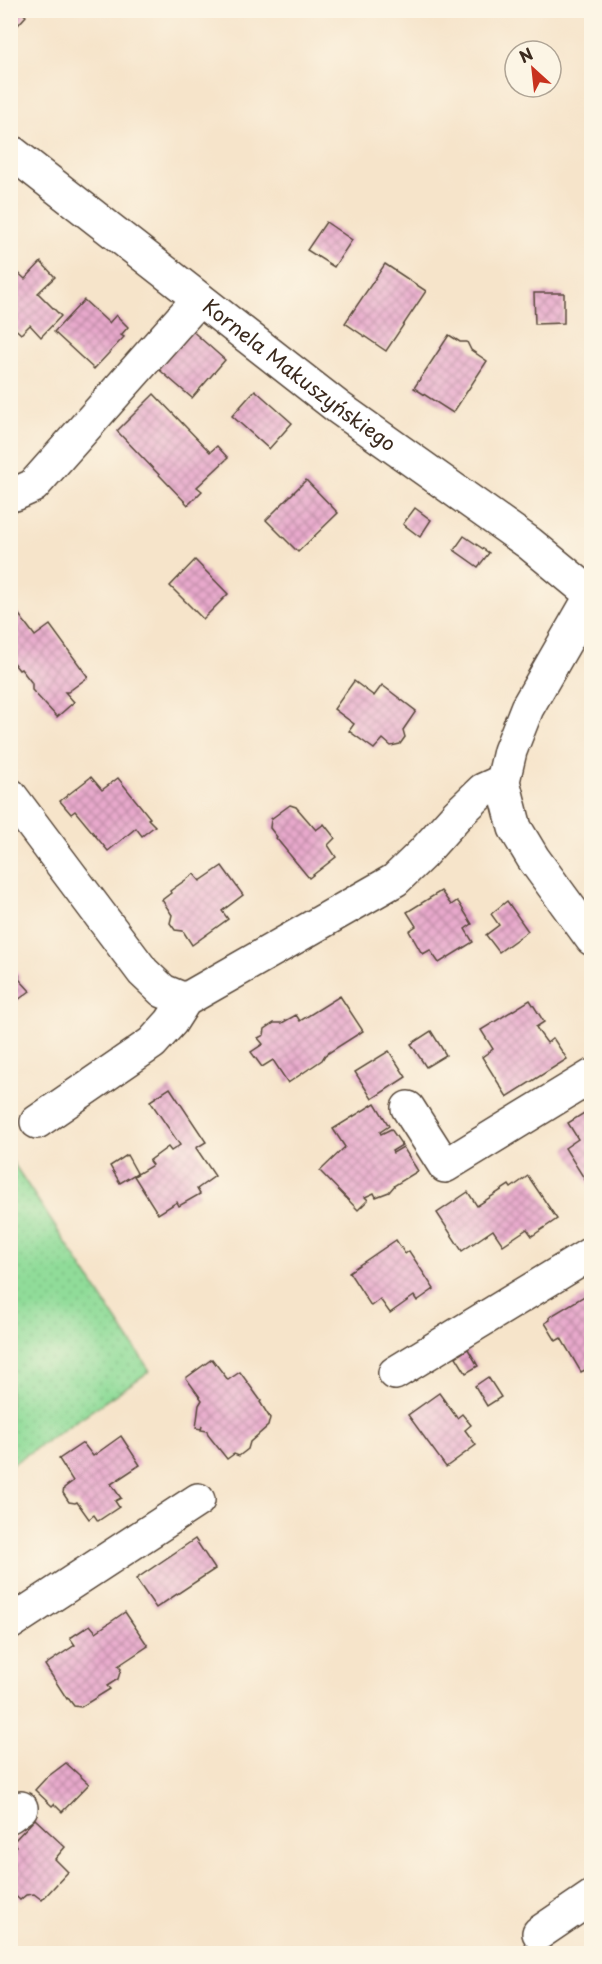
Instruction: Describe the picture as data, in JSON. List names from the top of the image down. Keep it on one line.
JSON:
{"streets":{"street":["Kornela Makuszyńskiego"]},"north":"top left"}
